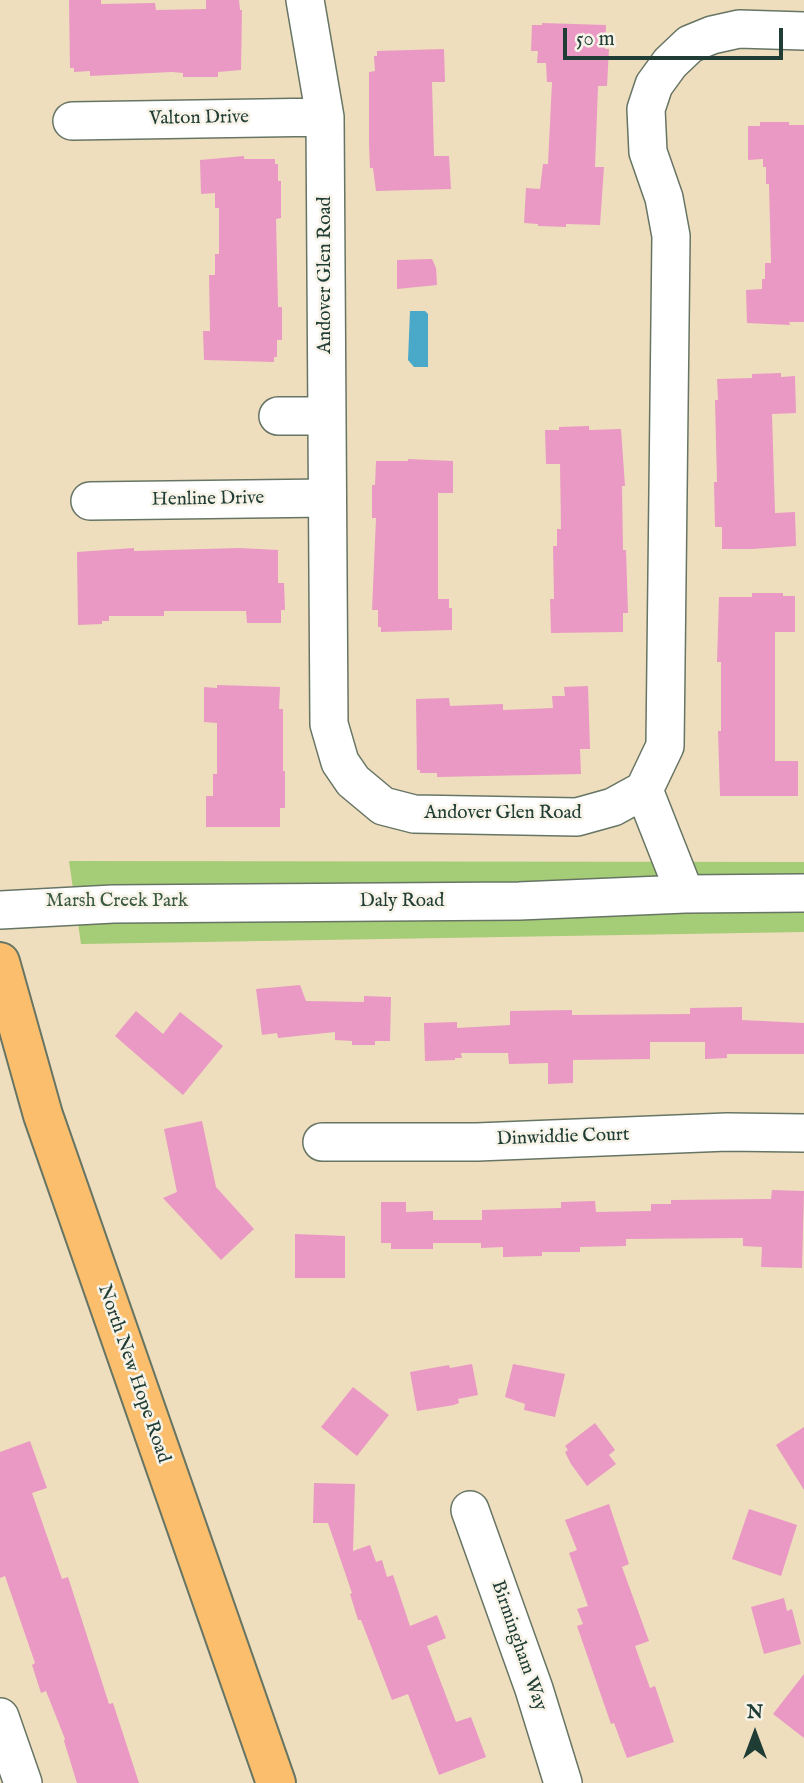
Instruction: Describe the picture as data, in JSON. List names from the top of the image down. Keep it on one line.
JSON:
{"streets":{"main road":["North New Hope Road"],"street":["Valton Drive","Andover Glen Road","Henline Drive","Daly Road","Dinwiddie Court","Birmingham Way"]},"crossings":[["Valton Drive","Andover Glen Road"],["Andover Glen Road","Henline Drive"]],"parks":["Marsh Creek Park"],"scale_bar":"50 m","north":"top"}
